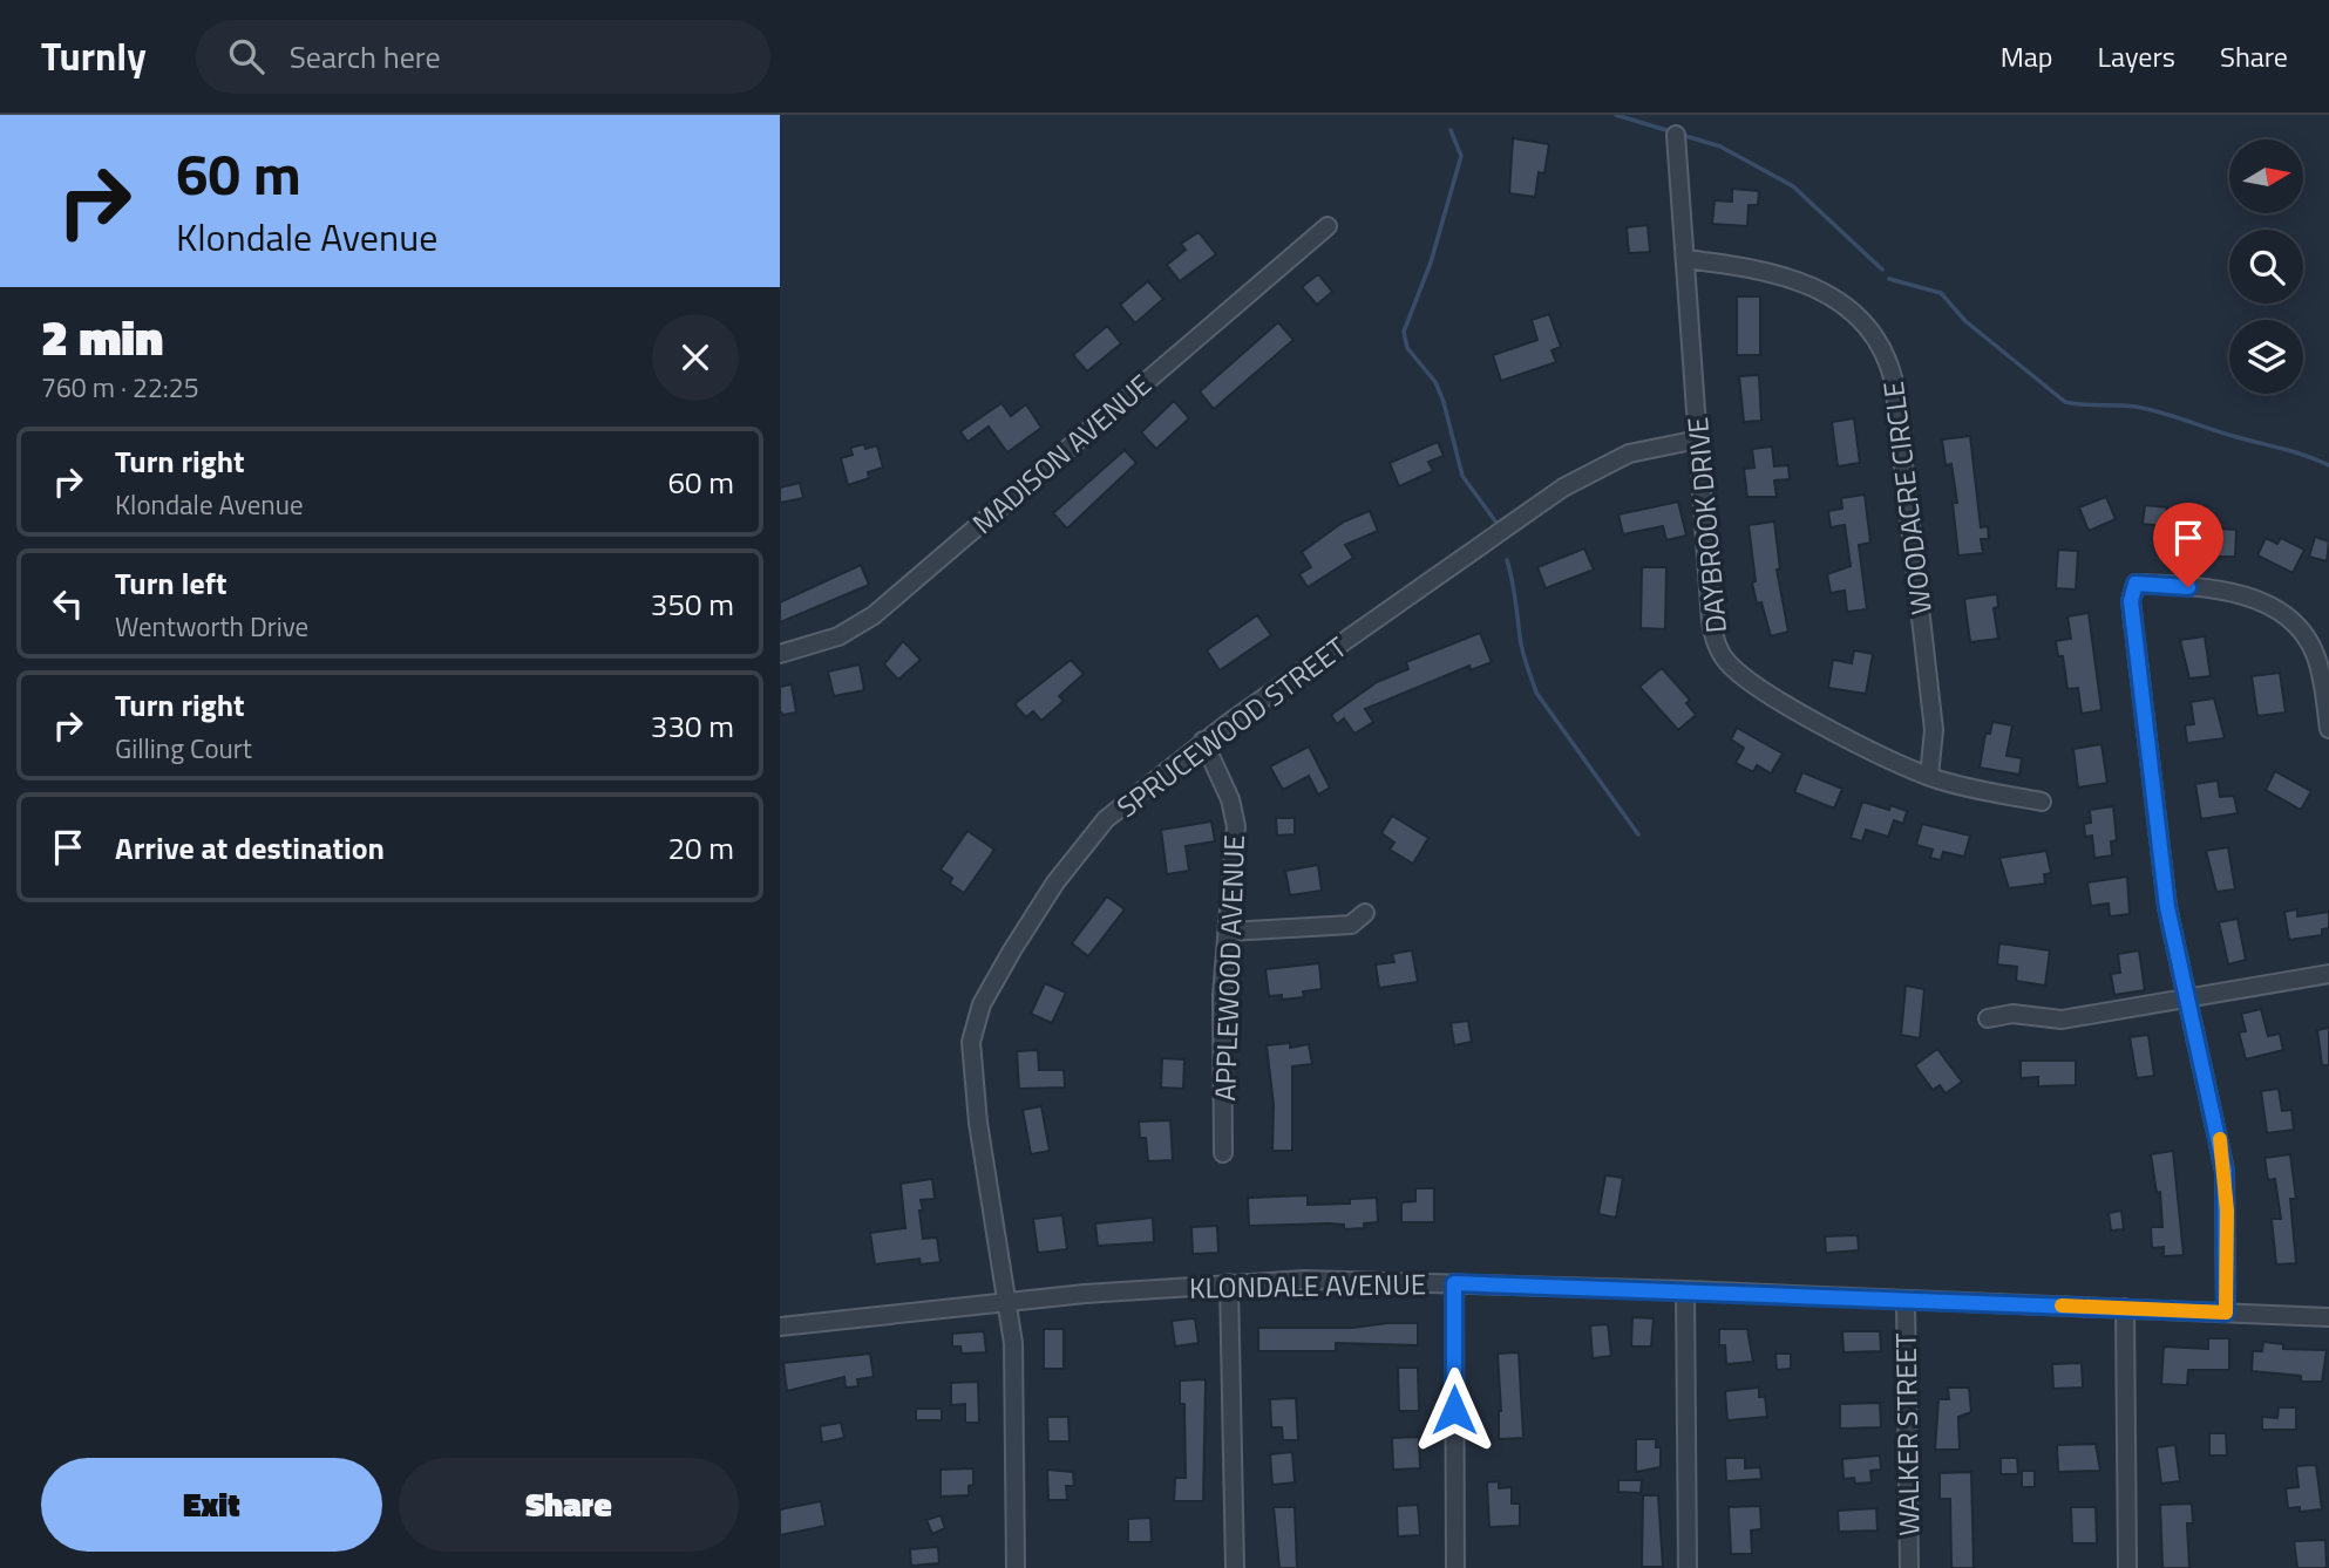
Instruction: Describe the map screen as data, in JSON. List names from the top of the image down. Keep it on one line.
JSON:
{"streets":{"street":["MADISON AVENUE","WOODACRE CIRCLE","DAYBROOK DRIVE","SPRUCEWOOD STREET","APPLEWOOD AVENUE","KLONDALE AVENUE","WALKER STREET"]},"crossings":[["WOODACRE CIRCLE","DAYBROOK DRIVE"],["DAYBROOK DRIVE","SPRUCEWOOD STREET"],["SPRUCEWOOD STREET","APPLEWOOD AVENUE"],["SPRUCEWOOD STREET","KLONDALE AVENUE"],["KLONDALE AVENUE","WALKER STREET"]],"north":"right","page":{"header":"Turnly","search":"Search here","nav":["Map","Layers","Share"],"turn":["60 m","Klondale Avenue"],"heading":["2 min","760 m · 22:25"],"list":[{"name":"Turn right","note":"Klondale Avenue","value":"60 m"},{"name":"Turn left","note":"Wentworth Drive","value":"350 m"},{"name":"Turn right","note":"Gilling Court","value":"330 m"},{"name":"Arrive at destination","value":"20 m"}],"buttons":["Exit","Share"]}}
